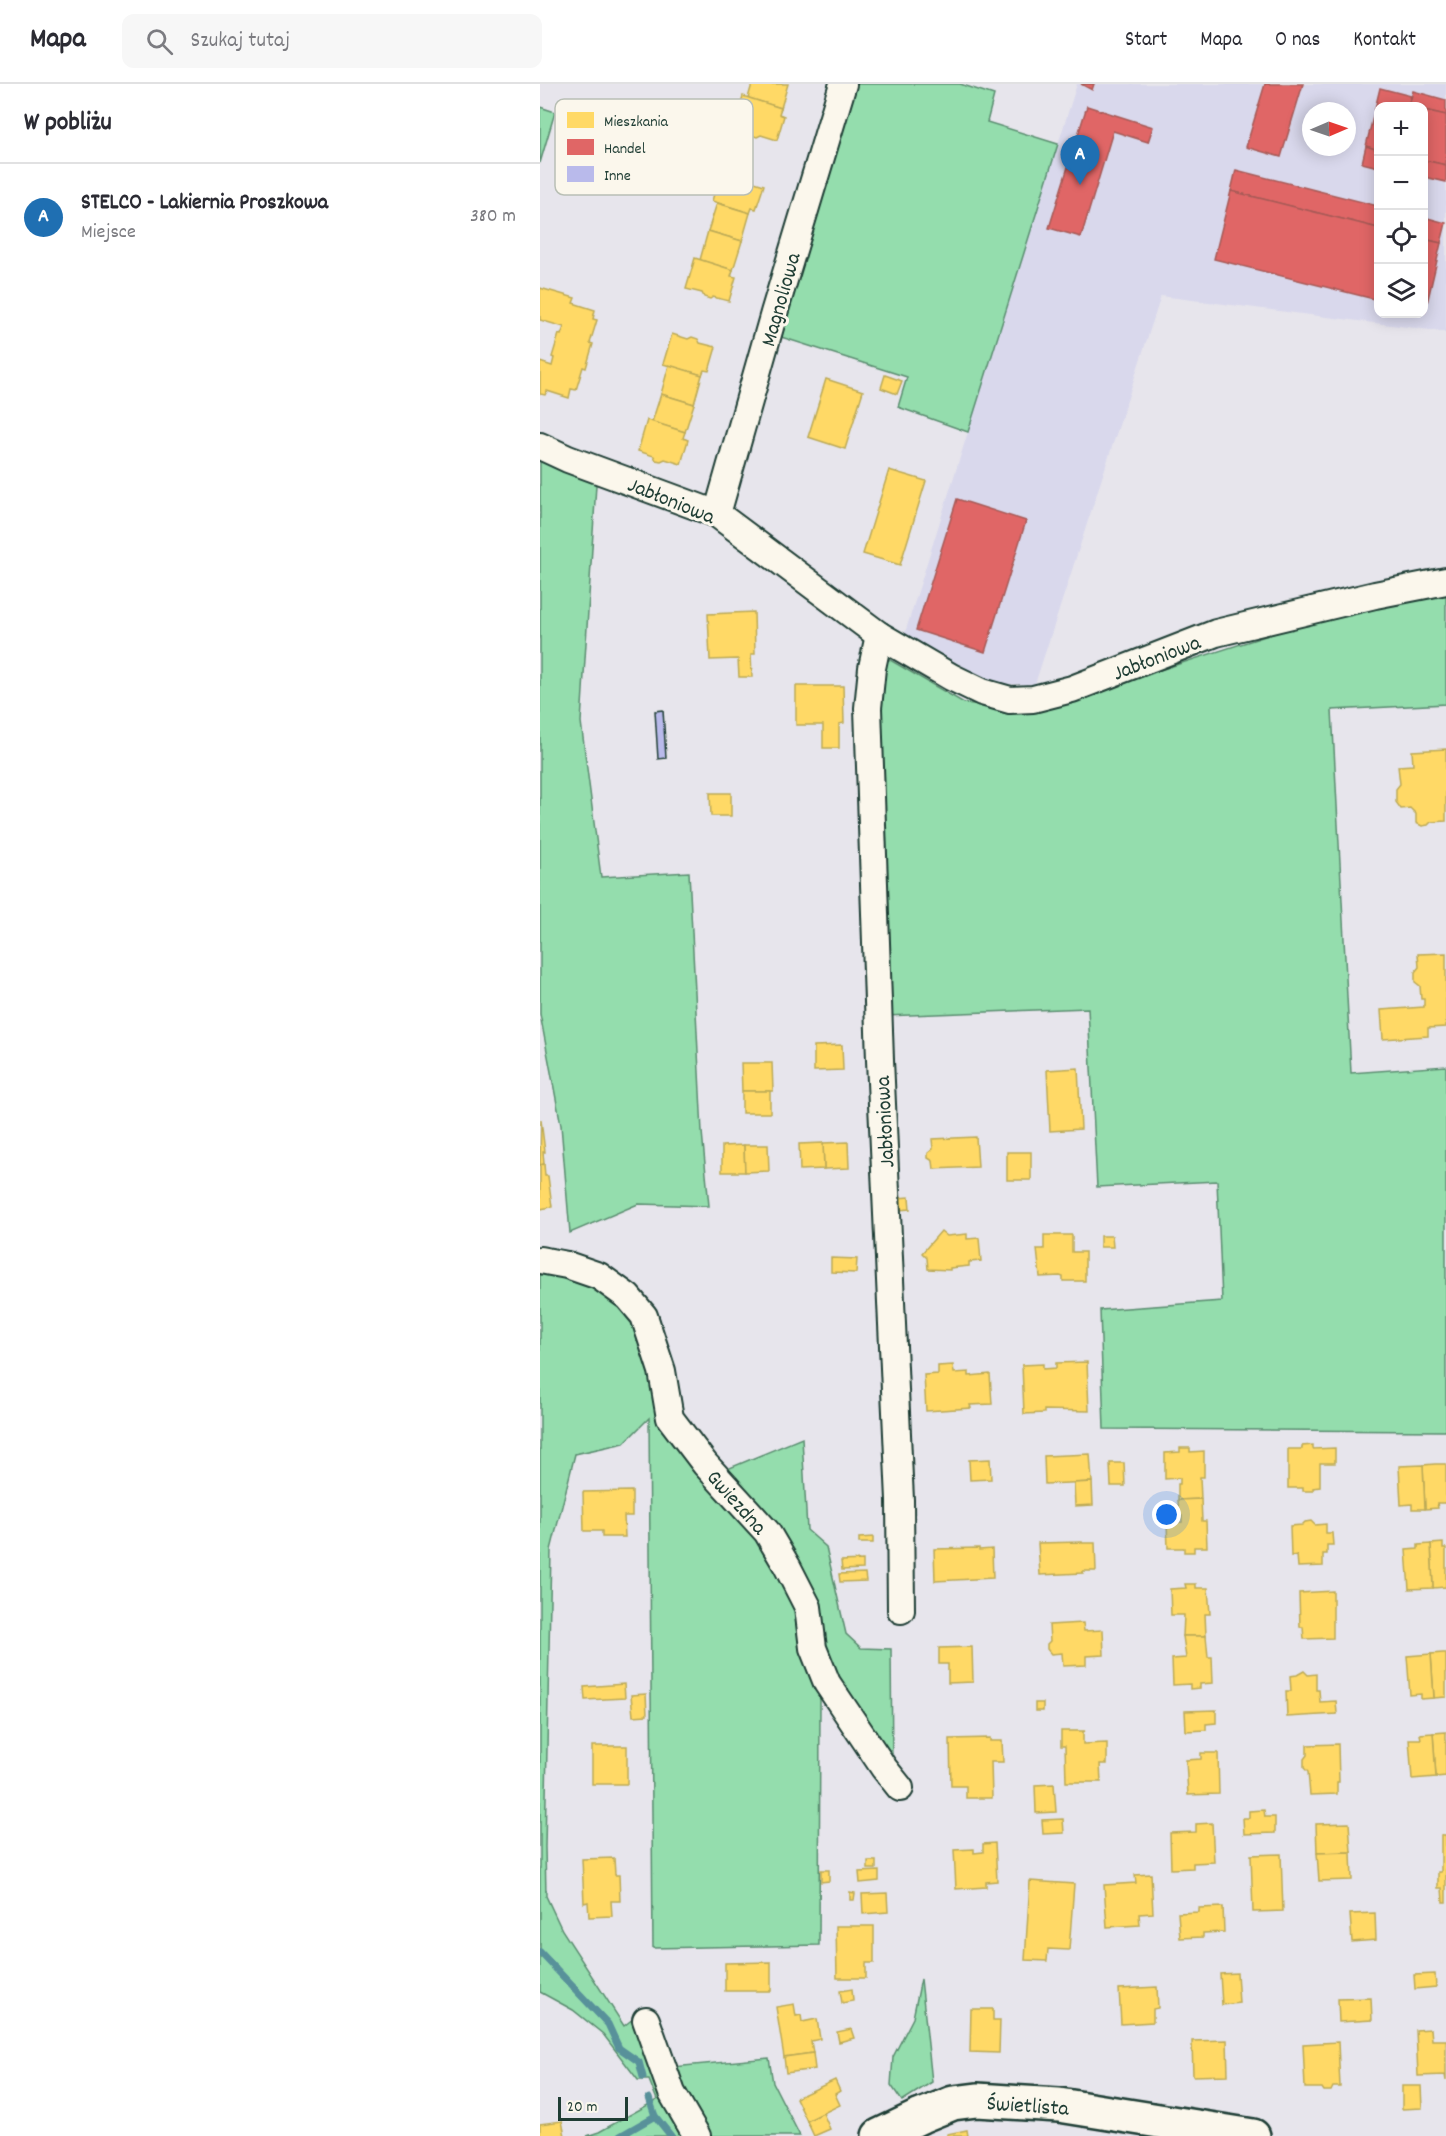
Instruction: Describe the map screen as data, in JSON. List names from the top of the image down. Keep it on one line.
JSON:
{"streets":{"street":["Magnoliowa","Jabłoniowa","Gwiezdna","Świetlista"]},"crossings":[["Magnoliowa","Jabłoniowa"]],"legend":["Mieszkania","Handel","Inne"],"scale_bar":"20 m","north":"right","page":{"header":"Mapa","search":"Szukaj tutaj","nav":["Start","Mapa","O nas","Kontakt"],"heading":"W pobliżu","map_buttons":["+","−"],"pins":"A","list":[{"mark":"A","name":"STELCO - Lakiernia Proszkowa","note":"Miejsce","value":"380 m"}],"scale":"20 m"}}
